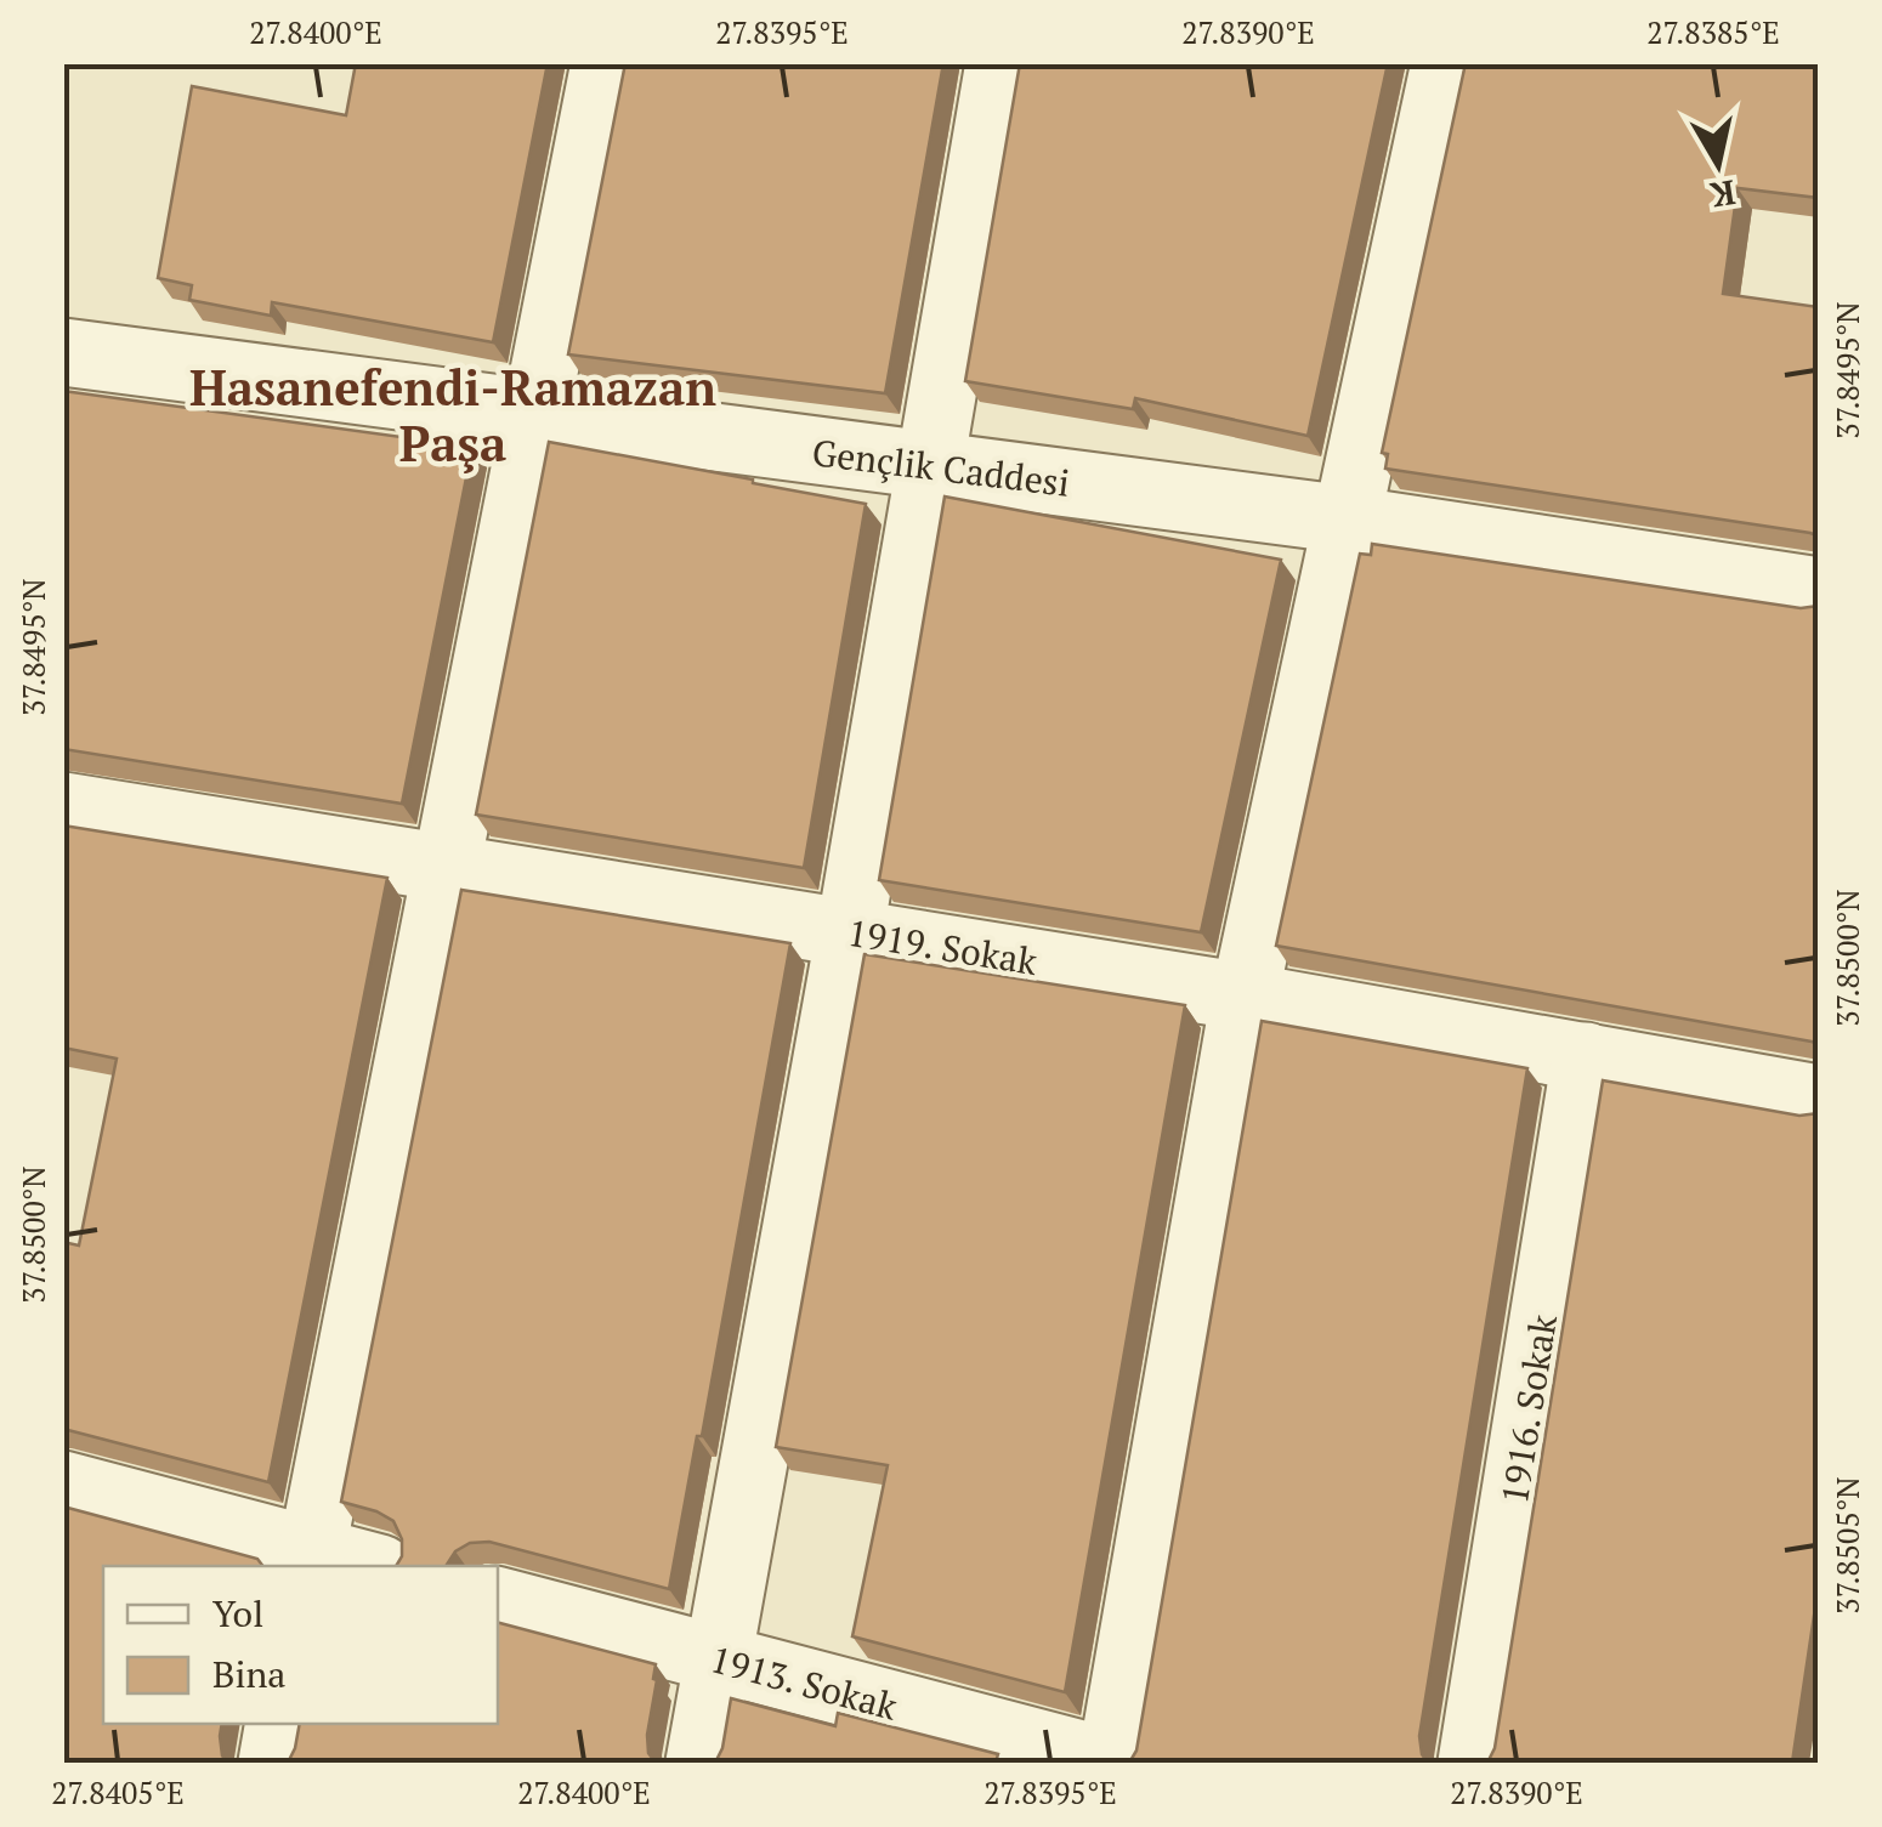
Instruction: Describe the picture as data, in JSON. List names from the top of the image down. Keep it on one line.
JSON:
{"streets":{"street":["Gençlik Caddesi","1919. Sokak","1916. Sokak","1913. Sokak"]},"crossings":[["1919. Sokak","1916. Sokak"]],"districts":["Hasanefendi-Ramazan Paşa"],"legend":["Yol","Bina"],"north":"bottom","coordinates":["27.8400°E","27.8395°E","27.8390°E","27.8385°E","37.8495°N","37.8500°N","37.8505°N","27.8405°E"]}
